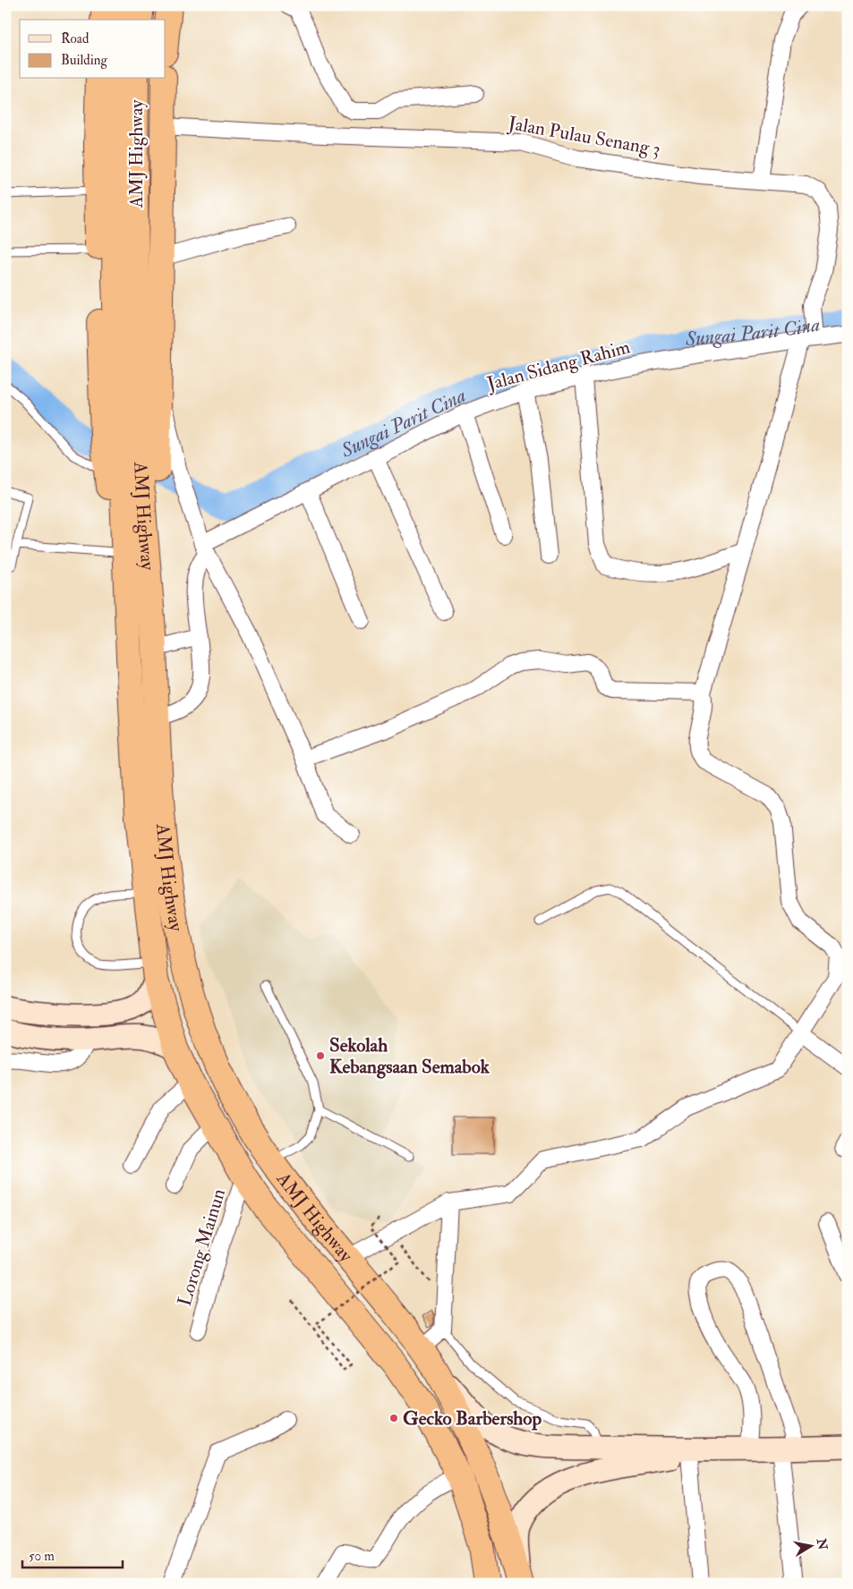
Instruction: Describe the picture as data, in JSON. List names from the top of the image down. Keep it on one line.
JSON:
{"streets":{"highway":["AMJ Highway"],"street":["Jalan Pulau Senang 3","Jalan Sidang Rahim","Lorong Mainun"]},"crossings":[["Jalan Pulau Senang 3","Jalan Sidang Rahim"],["AMJ Highway","Lorong Mainun"]],"water":["Sungai Parit Cina"],"places":["Sekolah Kebangsaan Semabok","Gecko Barbershop"],"legend":["Road","Building"],"scale_bar":"50 m","north":"right"}
